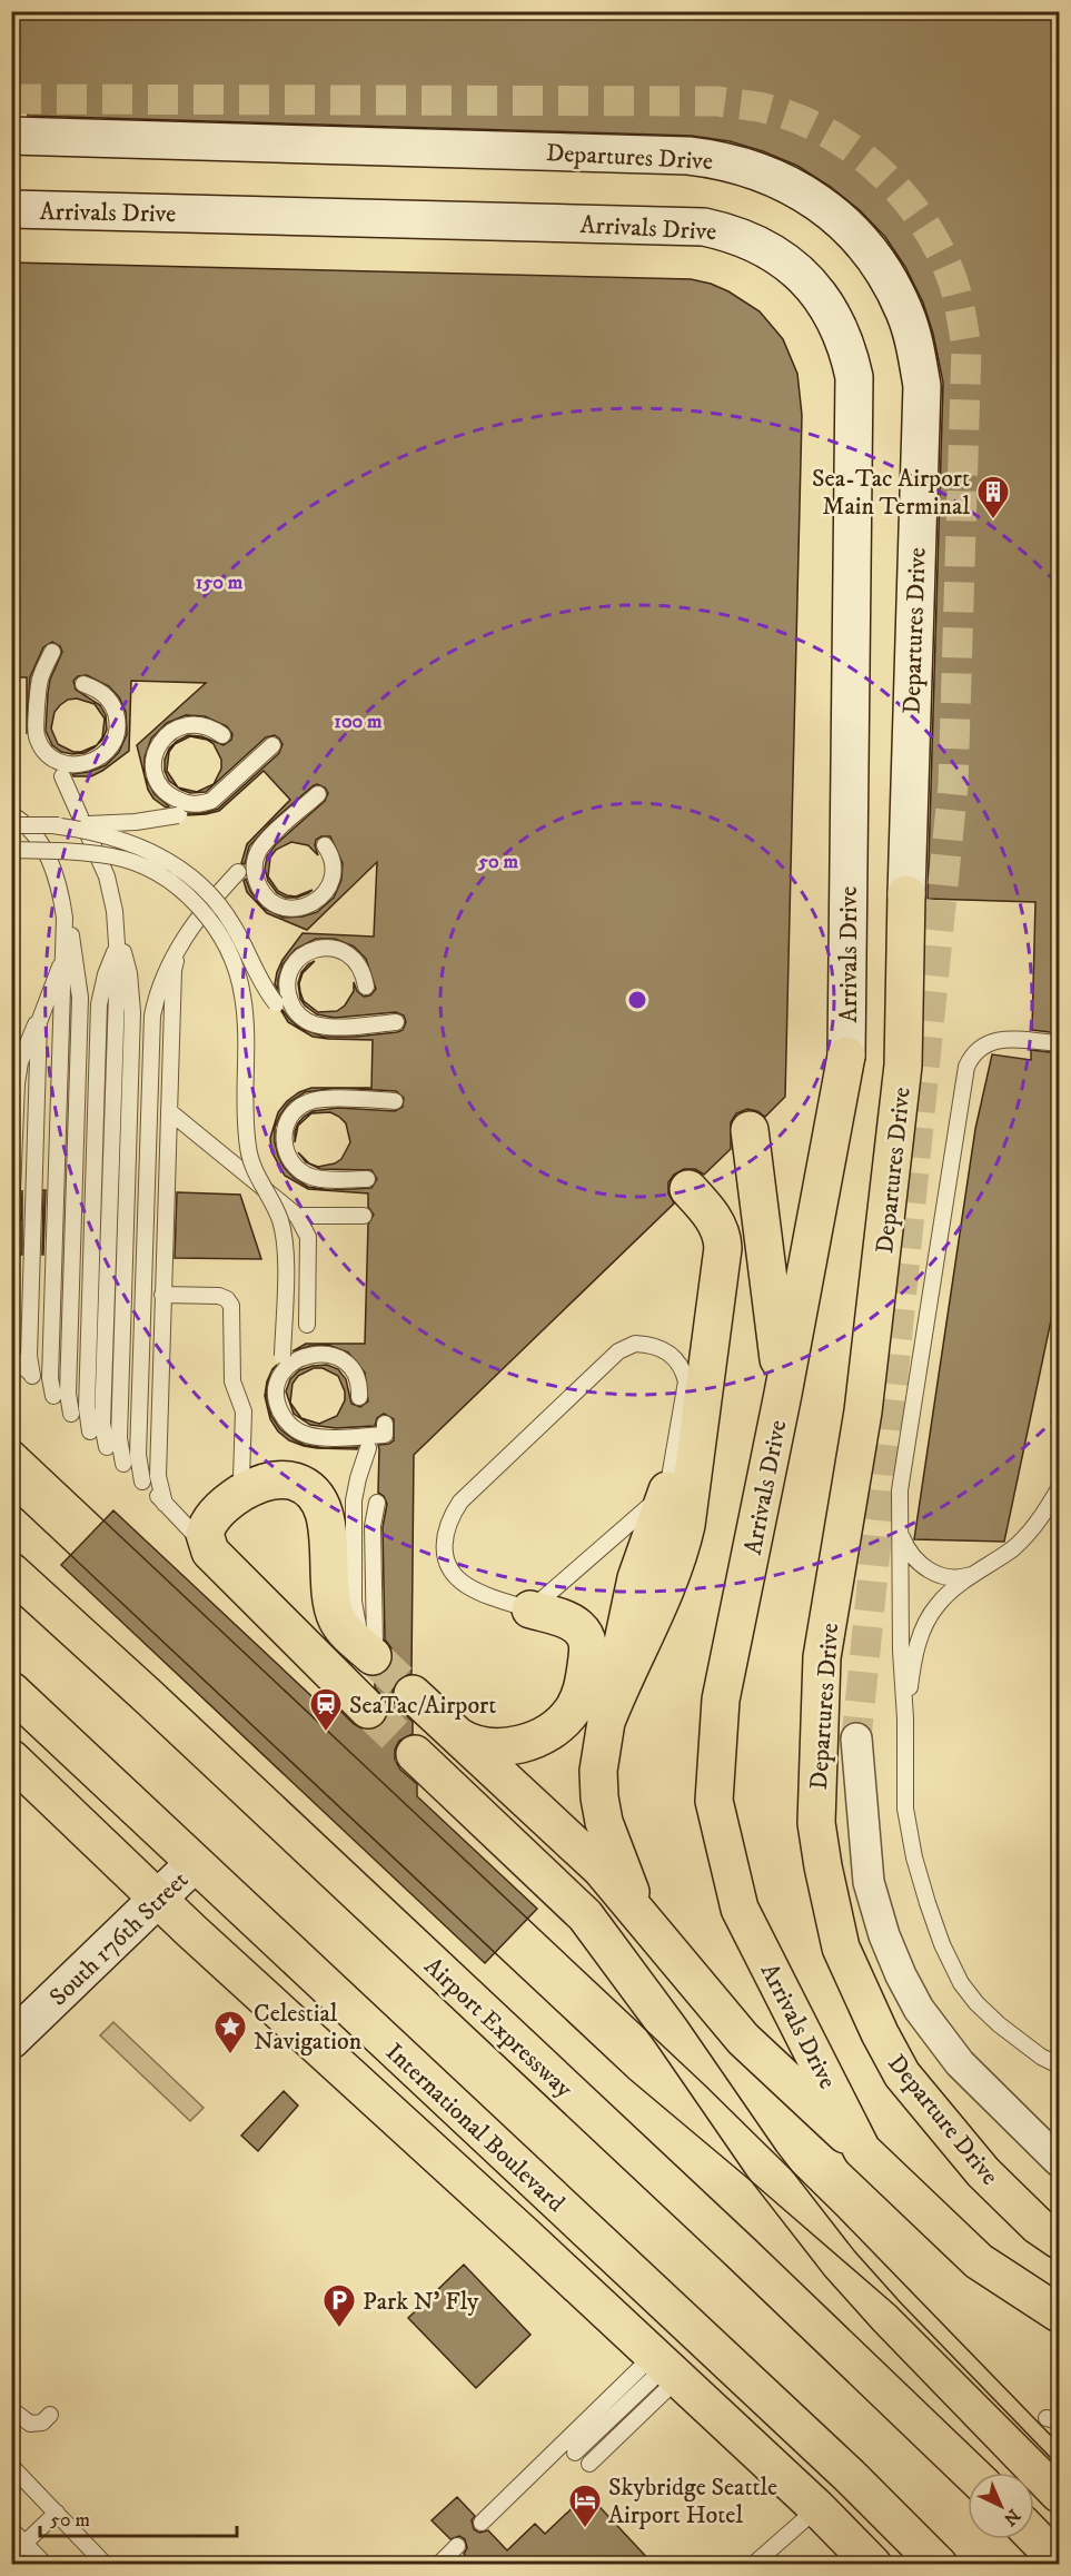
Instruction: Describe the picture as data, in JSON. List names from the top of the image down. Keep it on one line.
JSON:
{"streets":{"main road":["Departures Drive","Arrivals Drive","South 176th Street","Airport Expressway","Departure Drive","International Boulevard"]},"crossings":[["Departures Drive","Departure Drive"],["South 176th Street","International Boulevard"]],"places":{"building":["Sea-Tac Airport Main Terminal"],"station":["SeaTac/Airport"],"place":["Celestial Navigation"],"parking":["Park N' Fly"],"hotel":["Skybridge Seattle Airport Hotel"]},"scale_bar":"50 m","north":"bottom right","rings":["150 m","100 m","50 m"]}
